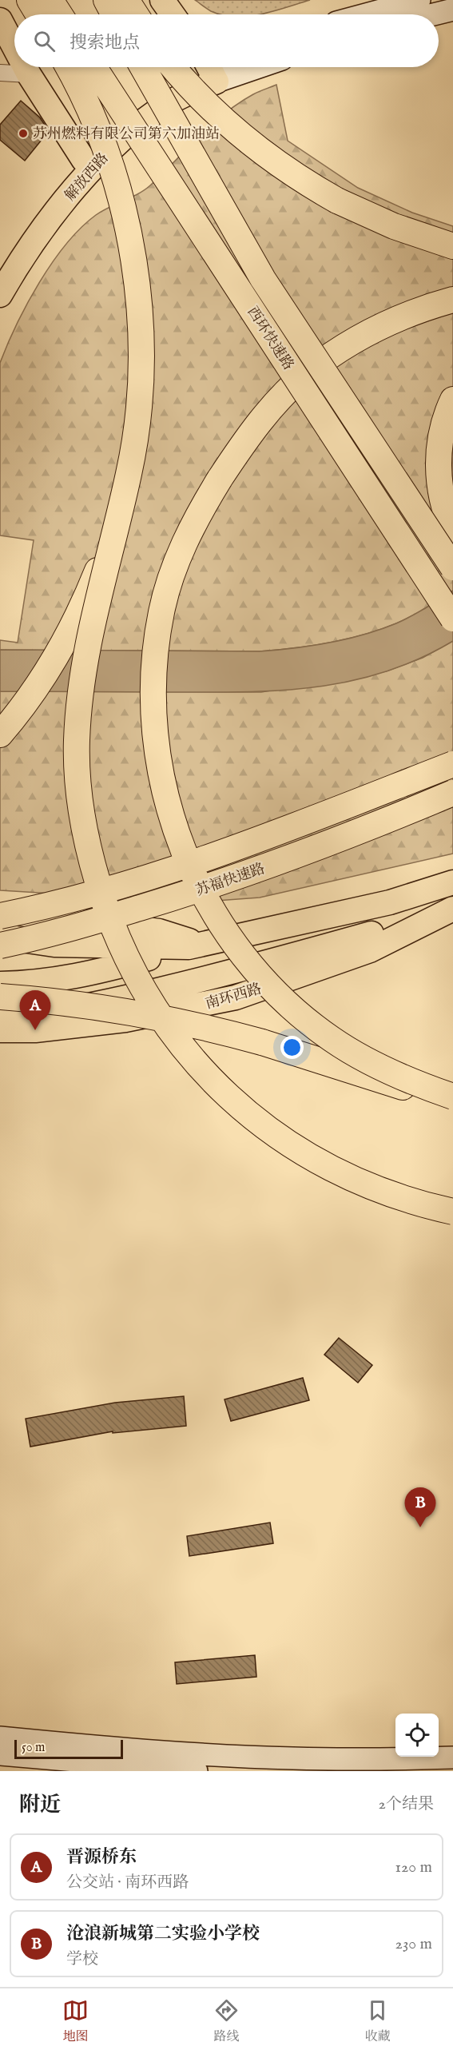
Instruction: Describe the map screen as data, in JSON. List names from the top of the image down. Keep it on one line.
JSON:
{"streets":{"highway":["西环快速路","苏福快速路"],"main road":["解放西路","南环西路"]},"places":["苏州燃料有限公司第六加油站"],"scale_bar":"50 m","page":{"search":"搜索地点","pins":["A","B"],"scale":"50 m","heading":["附近","2个结果"],"list":[{"mark":"A","name":"晋源桥东","note":"公交站 · 南环西路","value":"120 m"},{"mark":"B","name":"沧浪新城第二实验小学校","note":"学校","value":"230 m"}],"nav":["地图","路线","收藏"]}}
